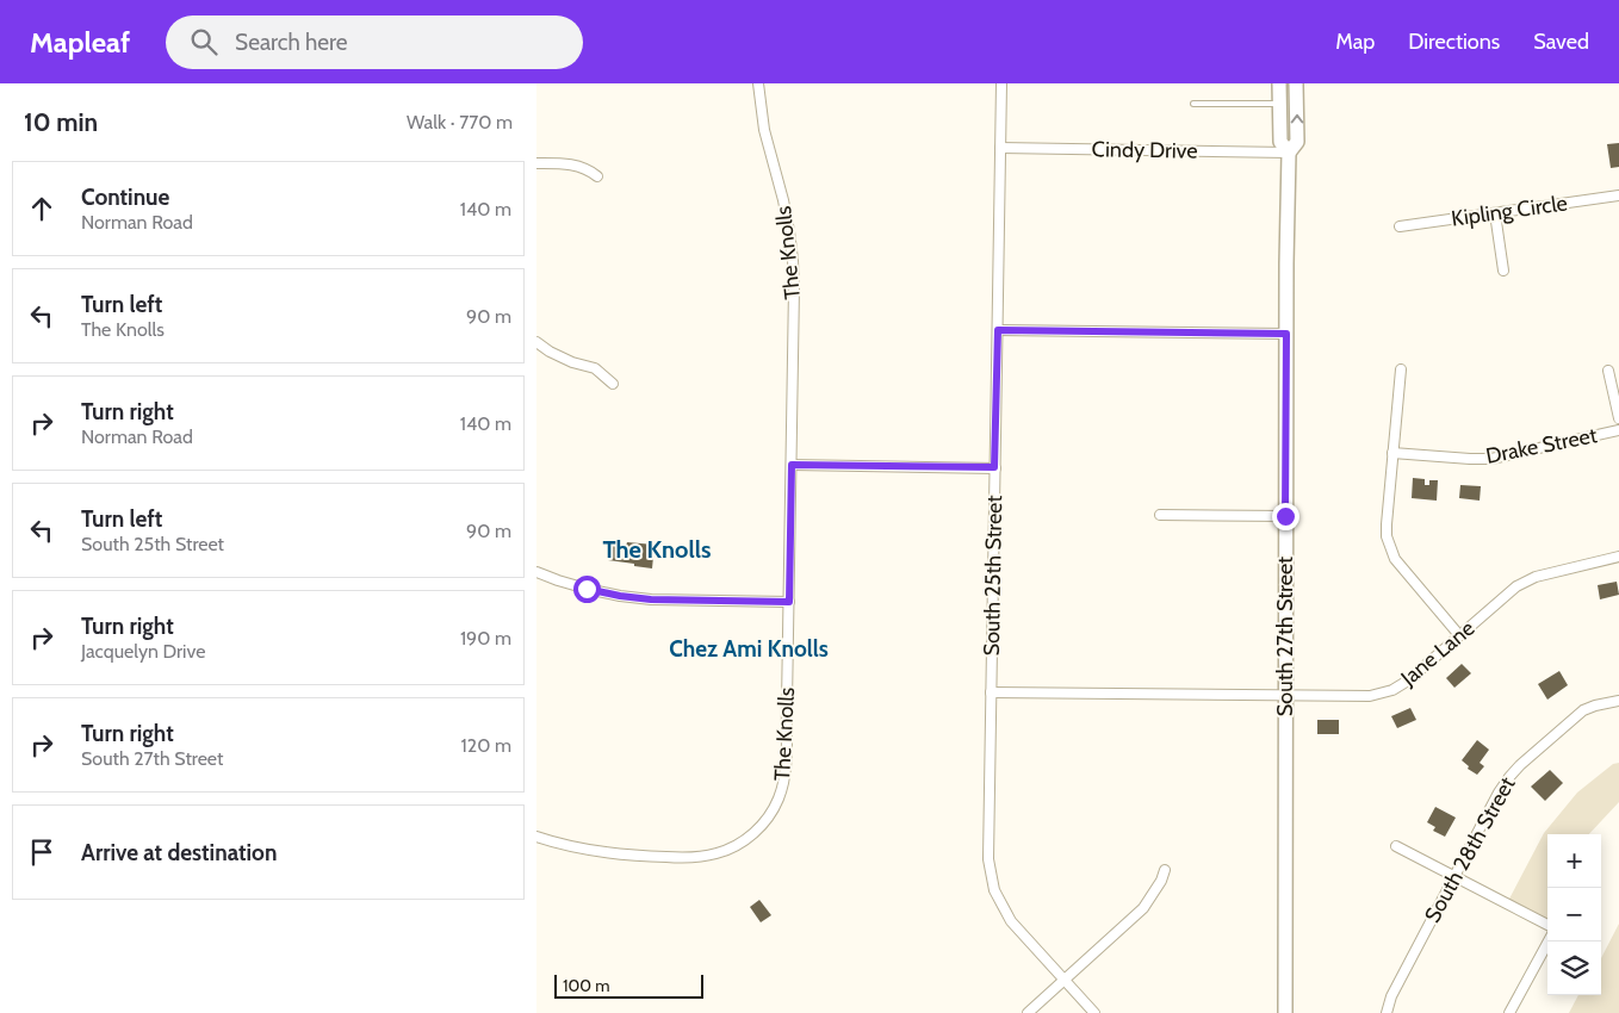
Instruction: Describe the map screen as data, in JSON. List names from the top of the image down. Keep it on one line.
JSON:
{"streets":{"main road":["South 27th Street"],"street":["Cindy Drive","Kipling Circle","The Knolls","Drake Street","South 25th Street","Jane Lane","South 28th Street"]},"crossings":[["Cindy Drive","South 25th Street"],["Cindy Drive","South 27th Street"],["South 25th Street","Jane Lane"],["South 27th Street","Jane Lane"]],"districts":["The Knolls","Chez Ami Knolls"],"scale_bar":"100 m","page":{"header":"Mapleaf","search":"Search here","nav":["Map","Directions","Saved"],"heading":["10 min","Walk · 770 m"],"list":[["Continue","Norman Road","140 m"],["Turn left","The Knolls","90 m"],["Turn right","Norman Road","140 m"],["Turn left","South 25th Street","90 m"],["Turn right","Jacquelyn Drive","190 m"],["Turn right","South 27th Street","120 m"],"Arrive at destination"],"map_buttons":["+","−"],"scale":"100 m"}}
